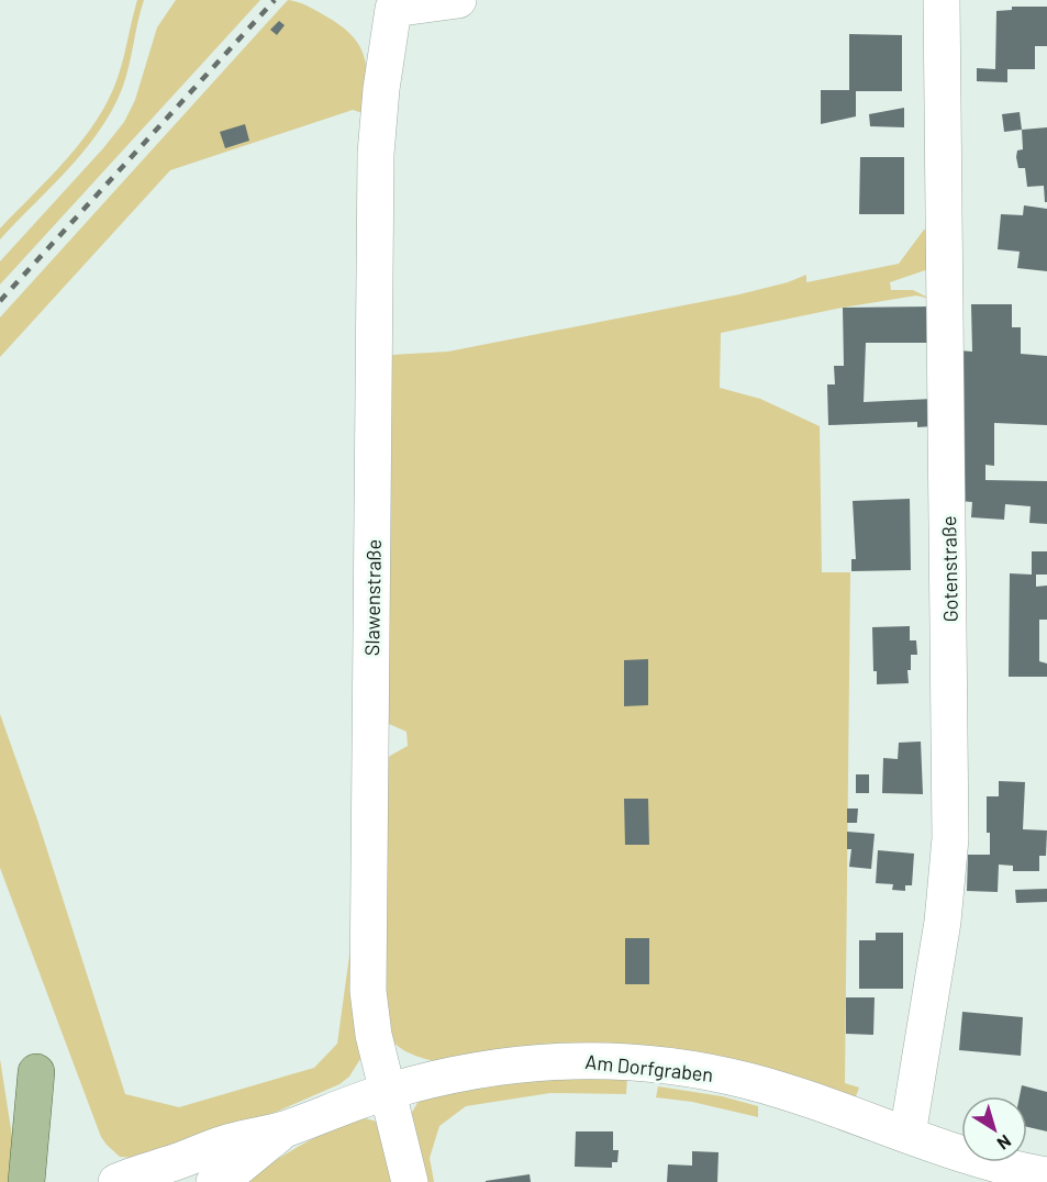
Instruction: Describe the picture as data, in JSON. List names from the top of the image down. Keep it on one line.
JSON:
{"streets":{"street":["Gotenstraße","Slawenstraße","Am Dorfgraben"]},"crossings":[["Gotenstraße","Am Dorfgraben"],["Slawenstraße","Am Dorfgraben"]],"north":"bottom right"}
